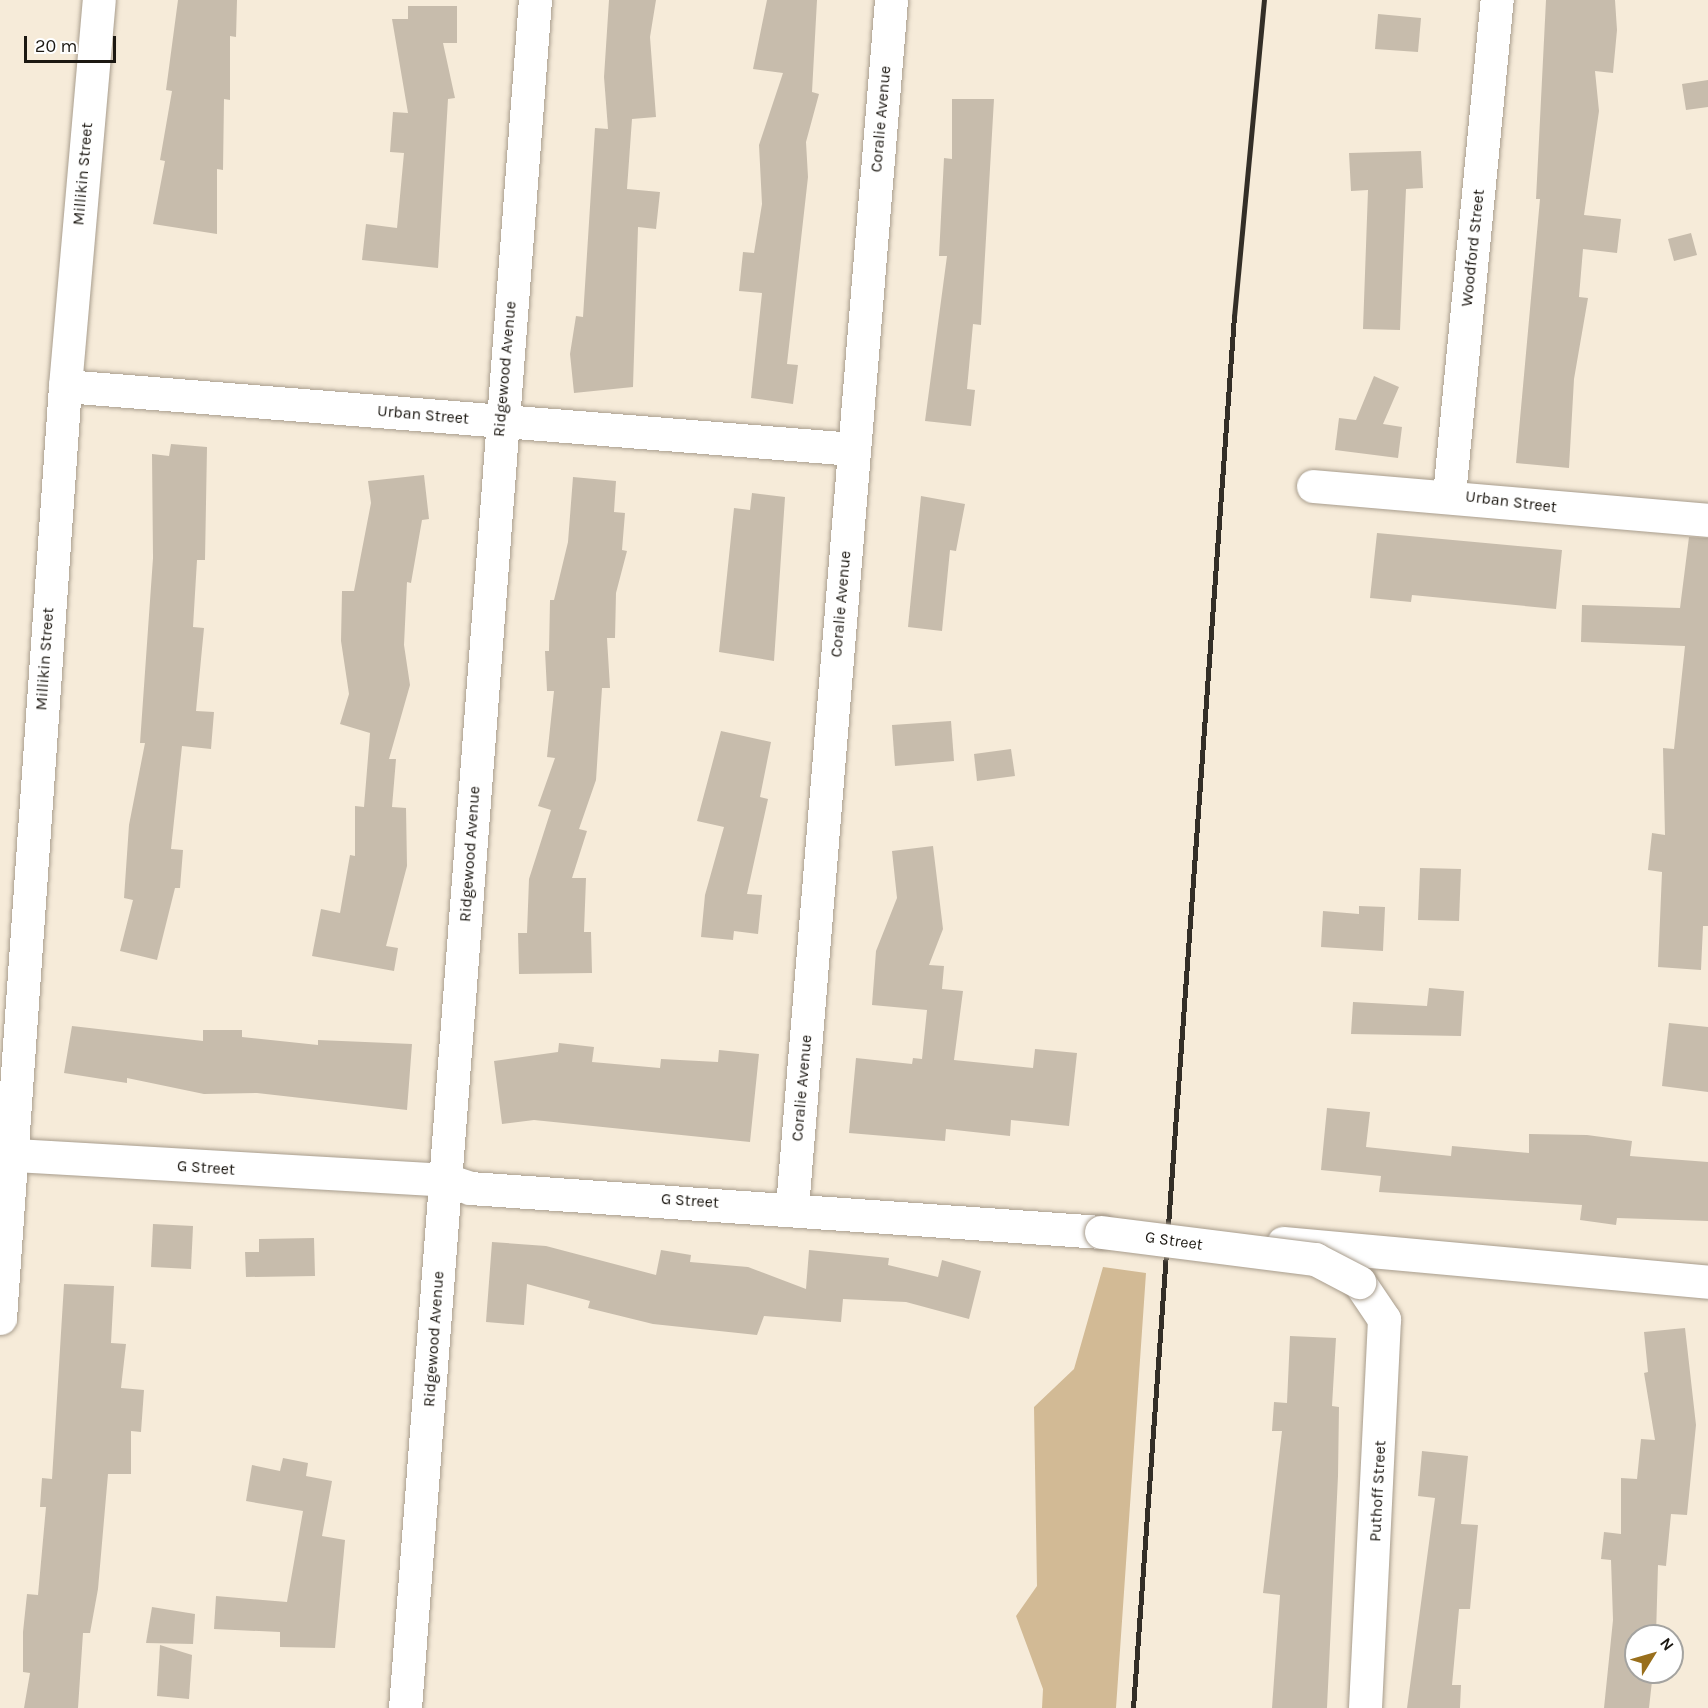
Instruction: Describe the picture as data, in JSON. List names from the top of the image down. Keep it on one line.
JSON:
{"streets":{"street":["Coralie Avenue","Millikin Street","Woodford Street","Ridgewood Avenue","Urban Street","G Street","Puthoff Street"]},"crossings":[["Coralie Avenue","Urban Street"],["Coralie Avenue","G Street"],["Millikin Street","Urban Street"],["Millikin Street","G Street"],["Woodford Street","Urban Street"],["Ridgewood Avenue","Urban Street"],["Ridgewood Avenue","G Street"],["G Street","Puthoff Street"]],"scale_bar":"20 m","north":"top right"}
